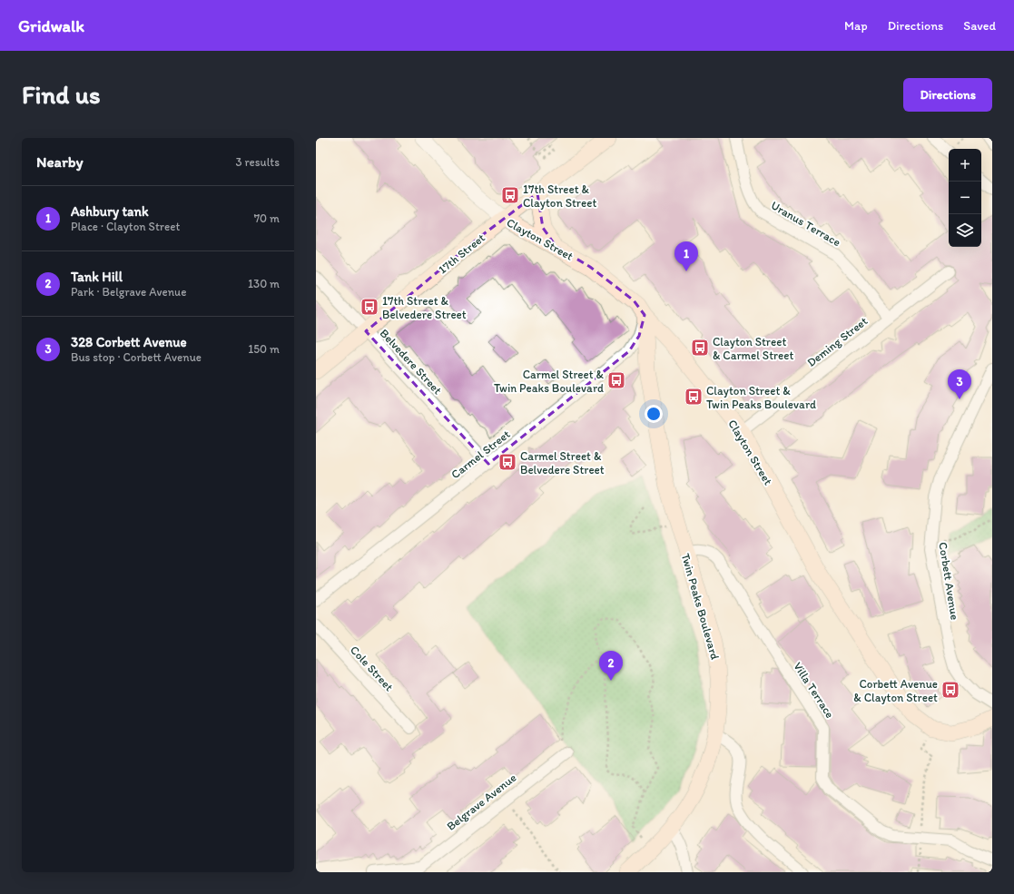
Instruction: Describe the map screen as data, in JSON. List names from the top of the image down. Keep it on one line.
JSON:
{"streets":{"main road":["Clayton Street","17th Street","Twin Peaks Boulevard"],"street":["Uranus Terrace","Deming Street","Belvedere Street","Carmel Street","Corbett Avenue","Cole Street","Villa Terrace","Belgrave Avenue"]},"crossings":[["Uranus Terrace","Deming Street"],["Clayton Street","17th Street"],["Clayton Street","Deming Street"],["Clayton Street","Carmel Street"],["Clayton Street","Twin Peaks Boulevard"],["17th Street","Belvedere Street"],["Belvedere Street","Carmel Street"],["Carmel Street","Twin Peaks Boulevard"],["Twin Peaks Boulevard","Villa Terrace"]],"places":{"bus stop":["17th Street & Clayton Street","17th Street & Belvedere Street","Clayton Street & Carmel Street","Carmel Street & Twin Peaks Boulevard","Clayton Street & Twin Peaks Boulevard","Carmel Street & Belvedere Street","Corbett Avenue & Clayton Street"]},"page":{"header":"Gridwalk","nav":["Map","Directions","Saved"],"buttons":"Directions","title":"Find us","heading":["Nearby","3 results"],"map_buttons":["+","−"],"list":[{"mark":"1","name":"Ashbury tank","note":"Place · Clayton Street","value":"70 m"},{"mark":"2","name":"Tank Hill","note":"Park · Belgrave Avenue","value":"130 m"},{"mark":"3","name":"328 Corbett Avenue","note":"Bus stop · Corbett Avenue","value":"150 m"}],"pins":["1","3","2"]}}
